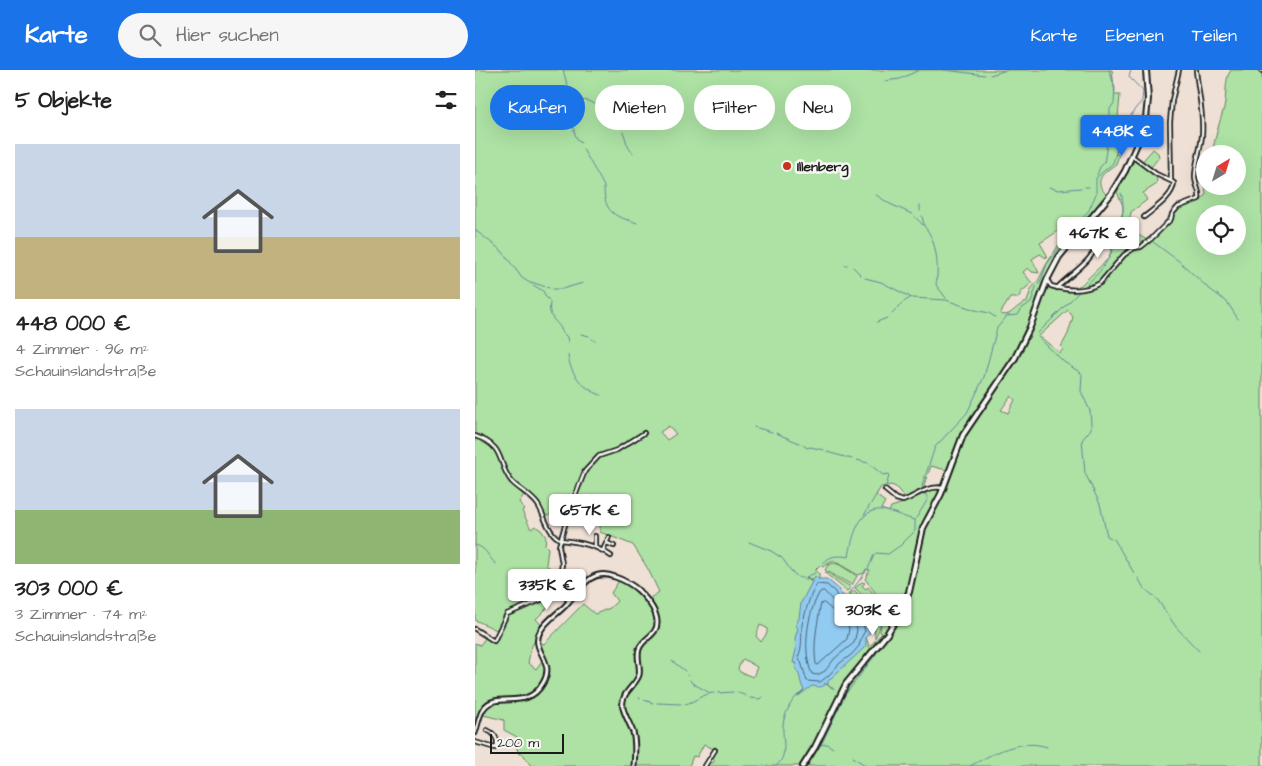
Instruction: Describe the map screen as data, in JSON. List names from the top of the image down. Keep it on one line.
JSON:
{"places":["Illenberg"],"scale_bar":"200 m","north":"top right","page":{"header":"Karte","search":"Hier suchen","nav":["Karte","Ebenen","Teilen"],"heading":"5 Objekte","chip":["Kaufen","Mieten","Filter","Neu"],"price":["448K €","467K €","657K €","335K €","303K €"],"list":[{"name":"448 000 €","note":"4 Zimmer · 96 m² · Schauinslandstraße"},{"name":"303 000 €","note":"3 Zimmer · 74 m² · Schauinslandstraße"}],"scale":"200 m"}}
